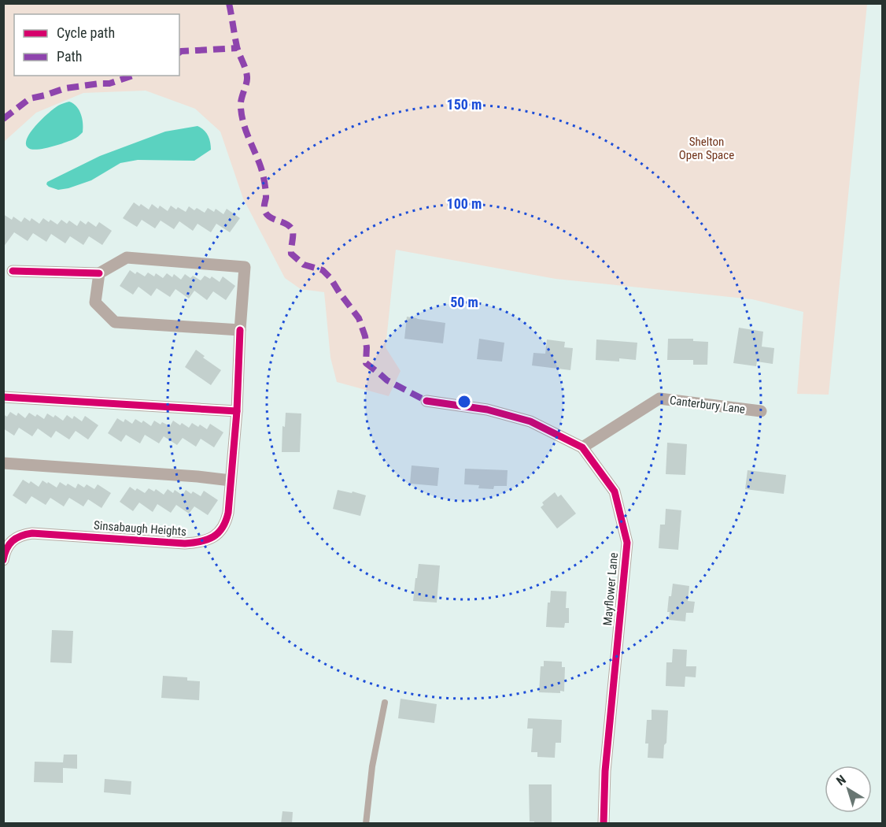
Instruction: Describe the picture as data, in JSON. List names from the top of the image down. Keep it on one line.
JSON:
{"streets":{"street":["Canterbury Lane","Sinsabaugh Heights","Mayflower Lane"]},"crossings":[["Canterbury Lane","Mayflower Lane"]],"parks":["Shelton Open Space"],"legend":["Cycle path","Path"],"north":"top left","rings":["150 m","100 m","50 m"]}
